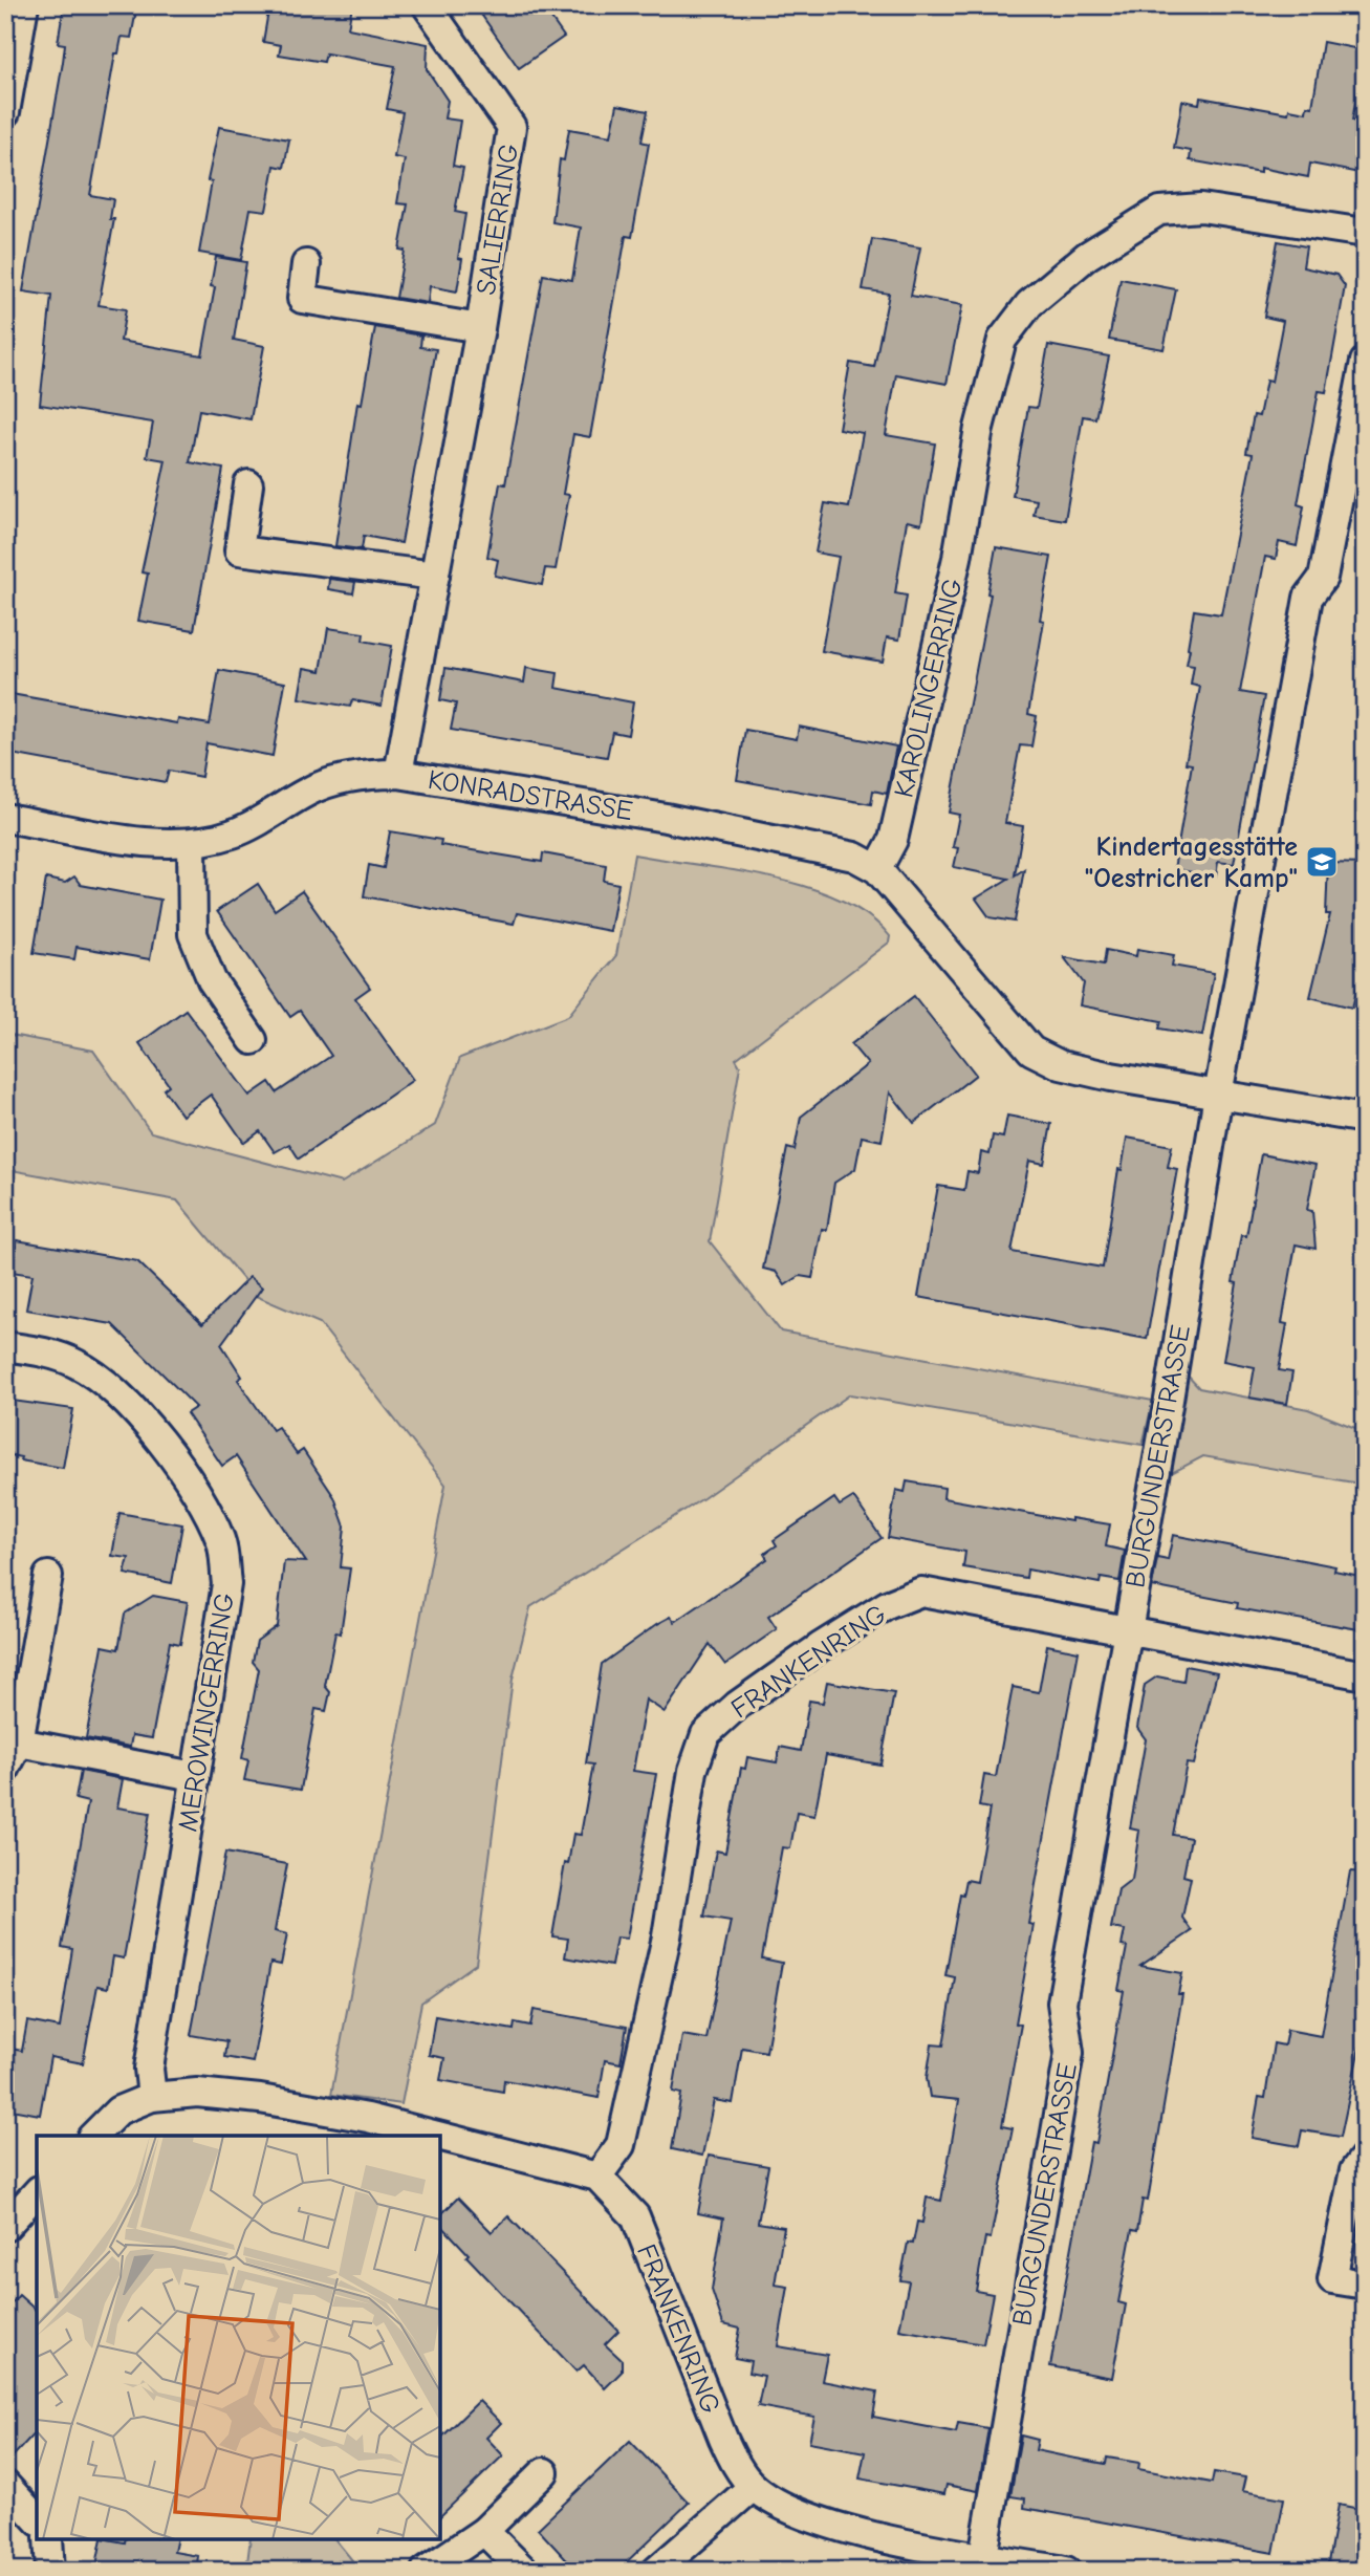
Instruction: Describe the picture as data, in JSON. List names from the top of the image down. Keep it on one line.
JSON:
{"streets":{"street":["SALIERRING","KAROLINGERRING","KONRADSTRASSE","BURGUNDERSTRASSE","FRANKENRING","MEROWINGERRING"]},"crossings":[["SALIERRING","KONRADSTRASSE"],["KAROLINGERRING","KONRADSTRASSE"],["BURGUNDERSTRASSE","FRANKENRING"]],"places":{"school or university":["Kindertagesstätte \"Oestricher Kamp\""]}}
